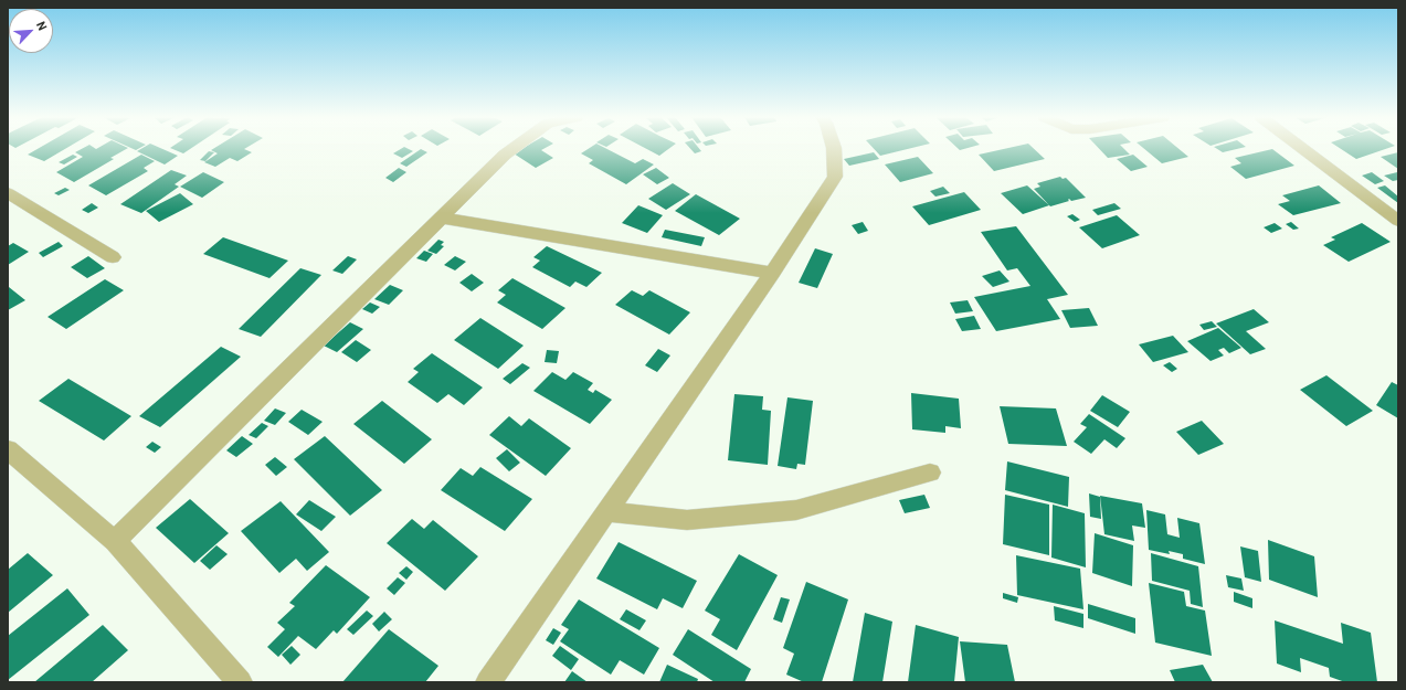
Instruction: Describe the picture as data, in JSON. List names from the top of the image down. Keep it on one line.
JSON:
{"north":"top right"}
